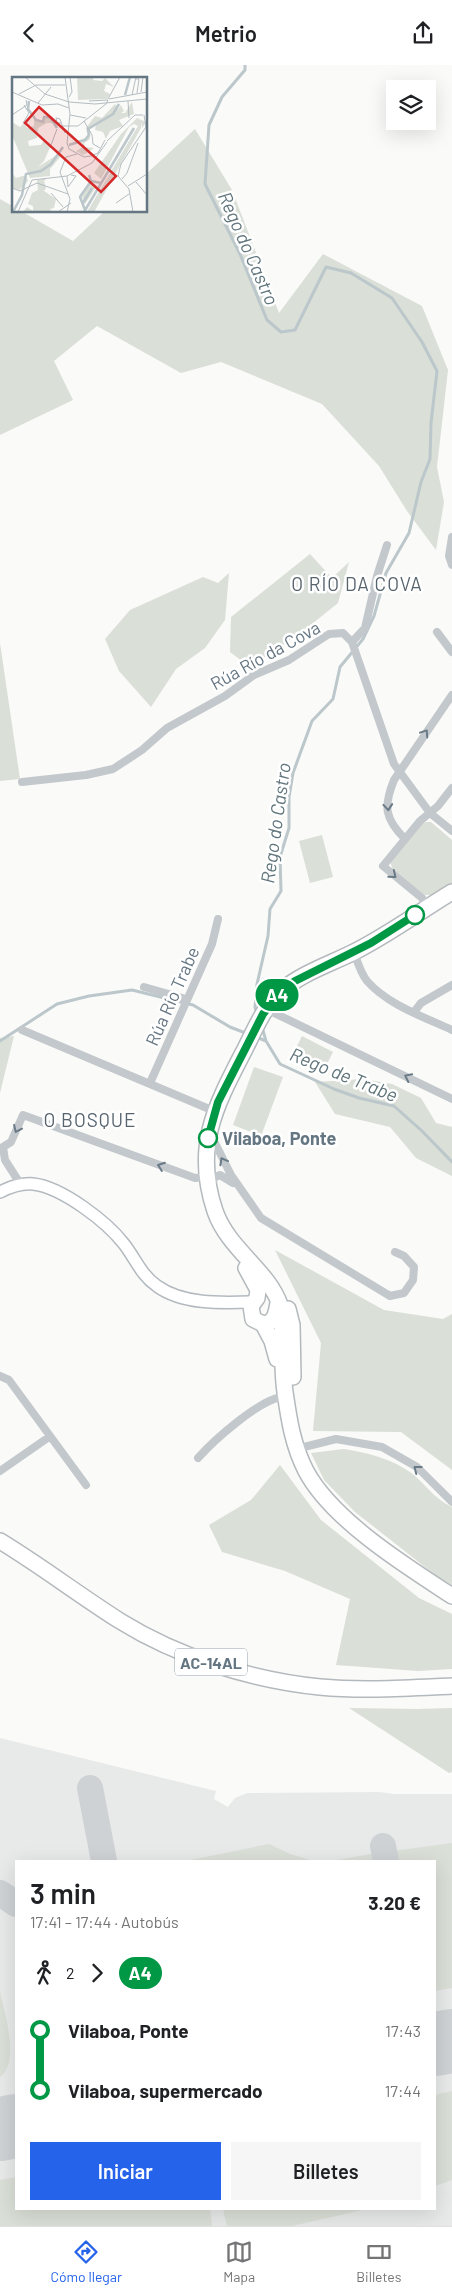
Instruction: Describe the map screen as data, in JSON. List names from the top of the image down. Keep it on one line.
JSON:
{"streets":{"highway":["AC-14AL"],"street":["Rúa Río da Cova","Rúa Río Trabe"]},"districts":["O RÍO DA COVA","O BOSQUE"],"water":["Rego do Castro","Rego de Trabe"],"places":["Vilaboa, Ponte"],"lines":["bus line A4"],"page":{"header":"Metrio","on_map":"A4","heading":["3 min","17:41 – 17:44 · Autobús","3.20 €"],"legs":["2","A4"],"list":[{"name":"Vilaboa, Ponte","value":"17:43"},{"name":"Vilaboa, supermercado","value":"17:44"}],"buttons":["Iniciar","Billetes"],"tabs":["Cómo llegar","Mapa","Billetes"]}}
